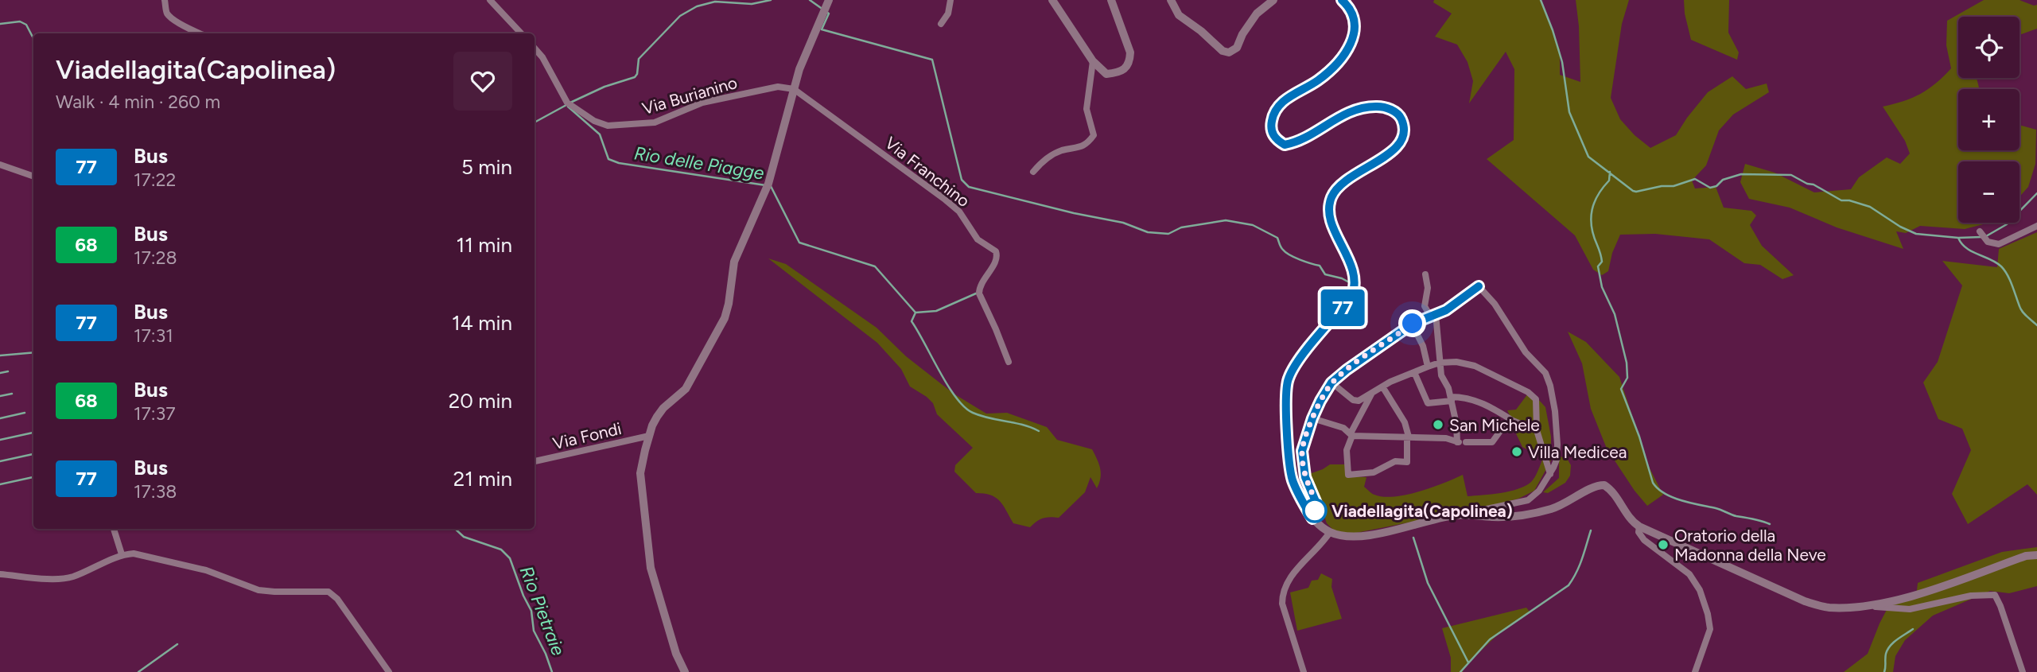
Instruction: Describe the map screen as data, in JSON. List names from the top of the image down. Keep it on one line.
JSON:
{"streets":{"street":["Via Burianino","Via Franchino","Via Fondi"]},"crossings":[["Via Burianino","Via Franchino"]],"water":["Rio delle Piagge","Rio Pietraie"],"places":["San Michele","Villa Medicea","Viadellagita(Capolinea)","Oratorio della Madonna della Neve"],"lines":["bus line 77"],"page":{"on_map":"77","map_buttons":["+","−"],"heading":["Viadellagita(Capolinea)","Walk · 4 min · 260 m"],"list":[{"mark":"77","name":"Bus","note":"17:22","value":"5 min"},{"mark":"68","name":"Bus","note":"17:28","value":"11 min"},{"mark":"77","name":"Bus","note":"17:31","value":"14 min"},{"mark":"68","name":"Bus","note":"17:37","value":"20 min"},{"mark":"77","name":"Bus","note":"17:38","value":"21 min"}]}}
